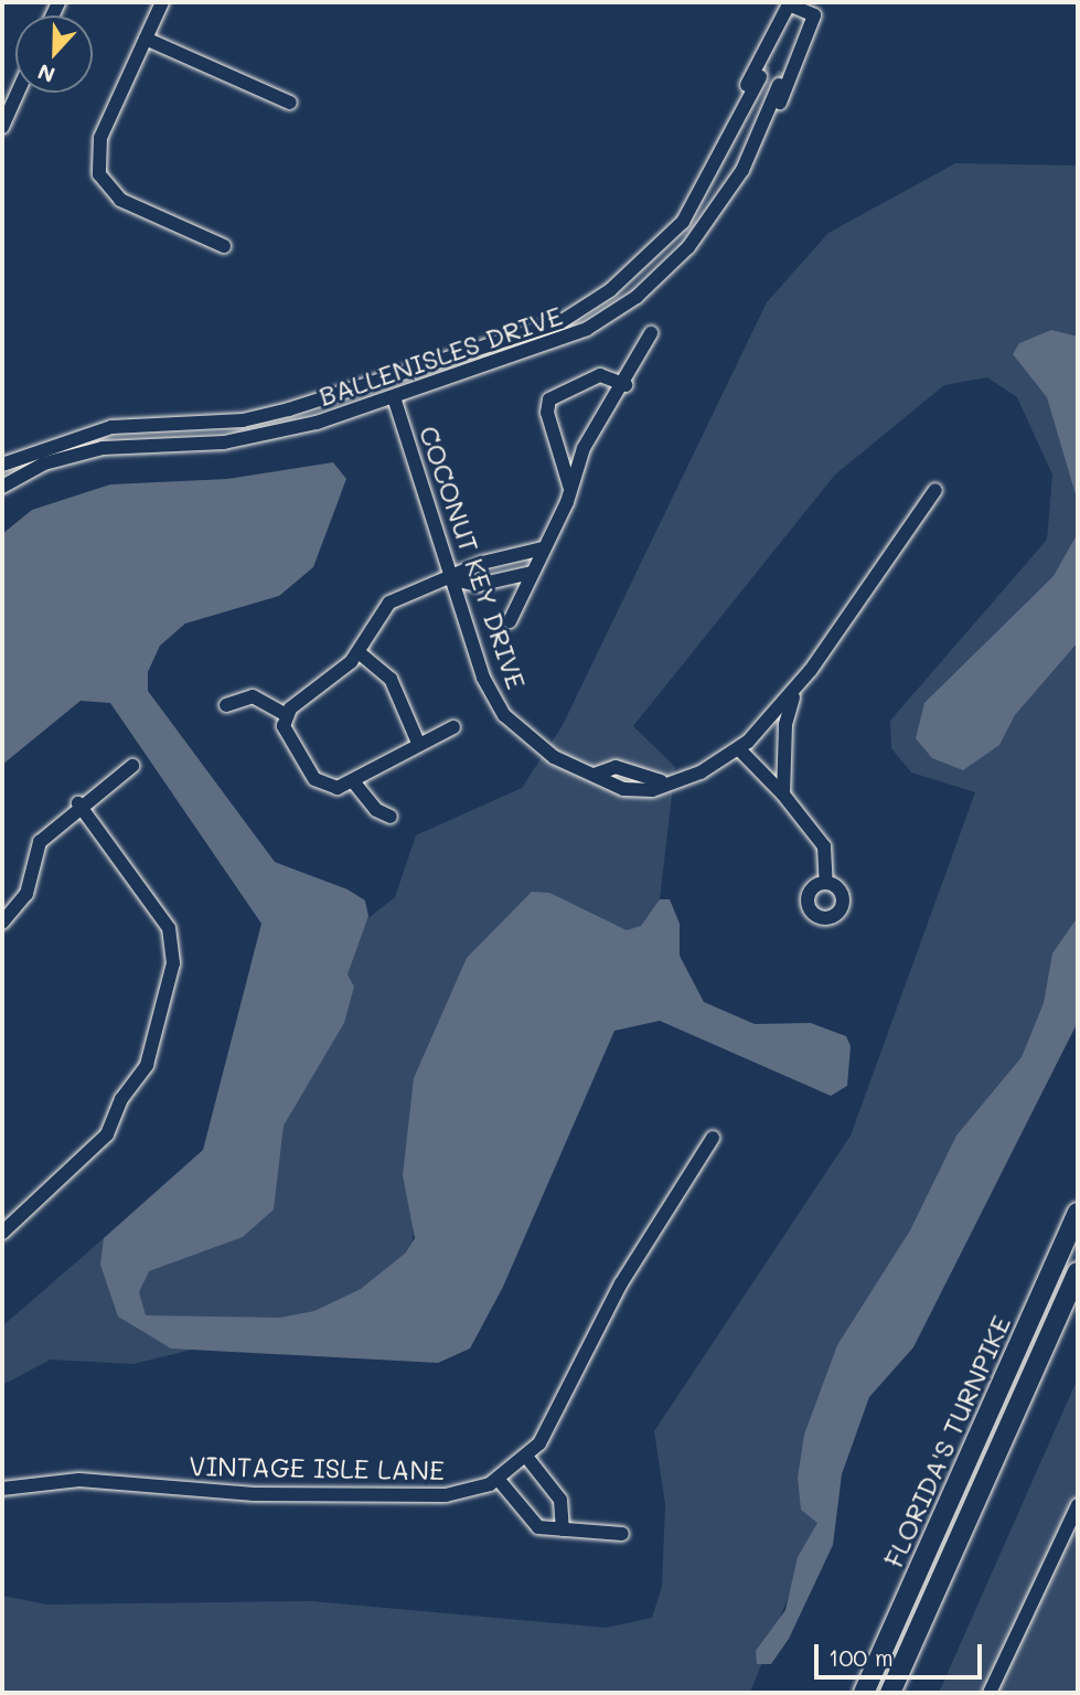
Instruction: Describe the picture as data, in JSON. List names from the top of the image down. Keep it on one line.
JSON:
{"streets":{"highway":["FLORIDA'S TURNPIKE"],"street":["BALLENISLES DRIVE","COCONUT KEY DRIVE","VINTAGE ISLE LANE"]},"crossings":[["BALLENISLES DRIVE","COCONUT KEY DRIVE"]],"scale_bar":"100 m","north":"bottom"}
